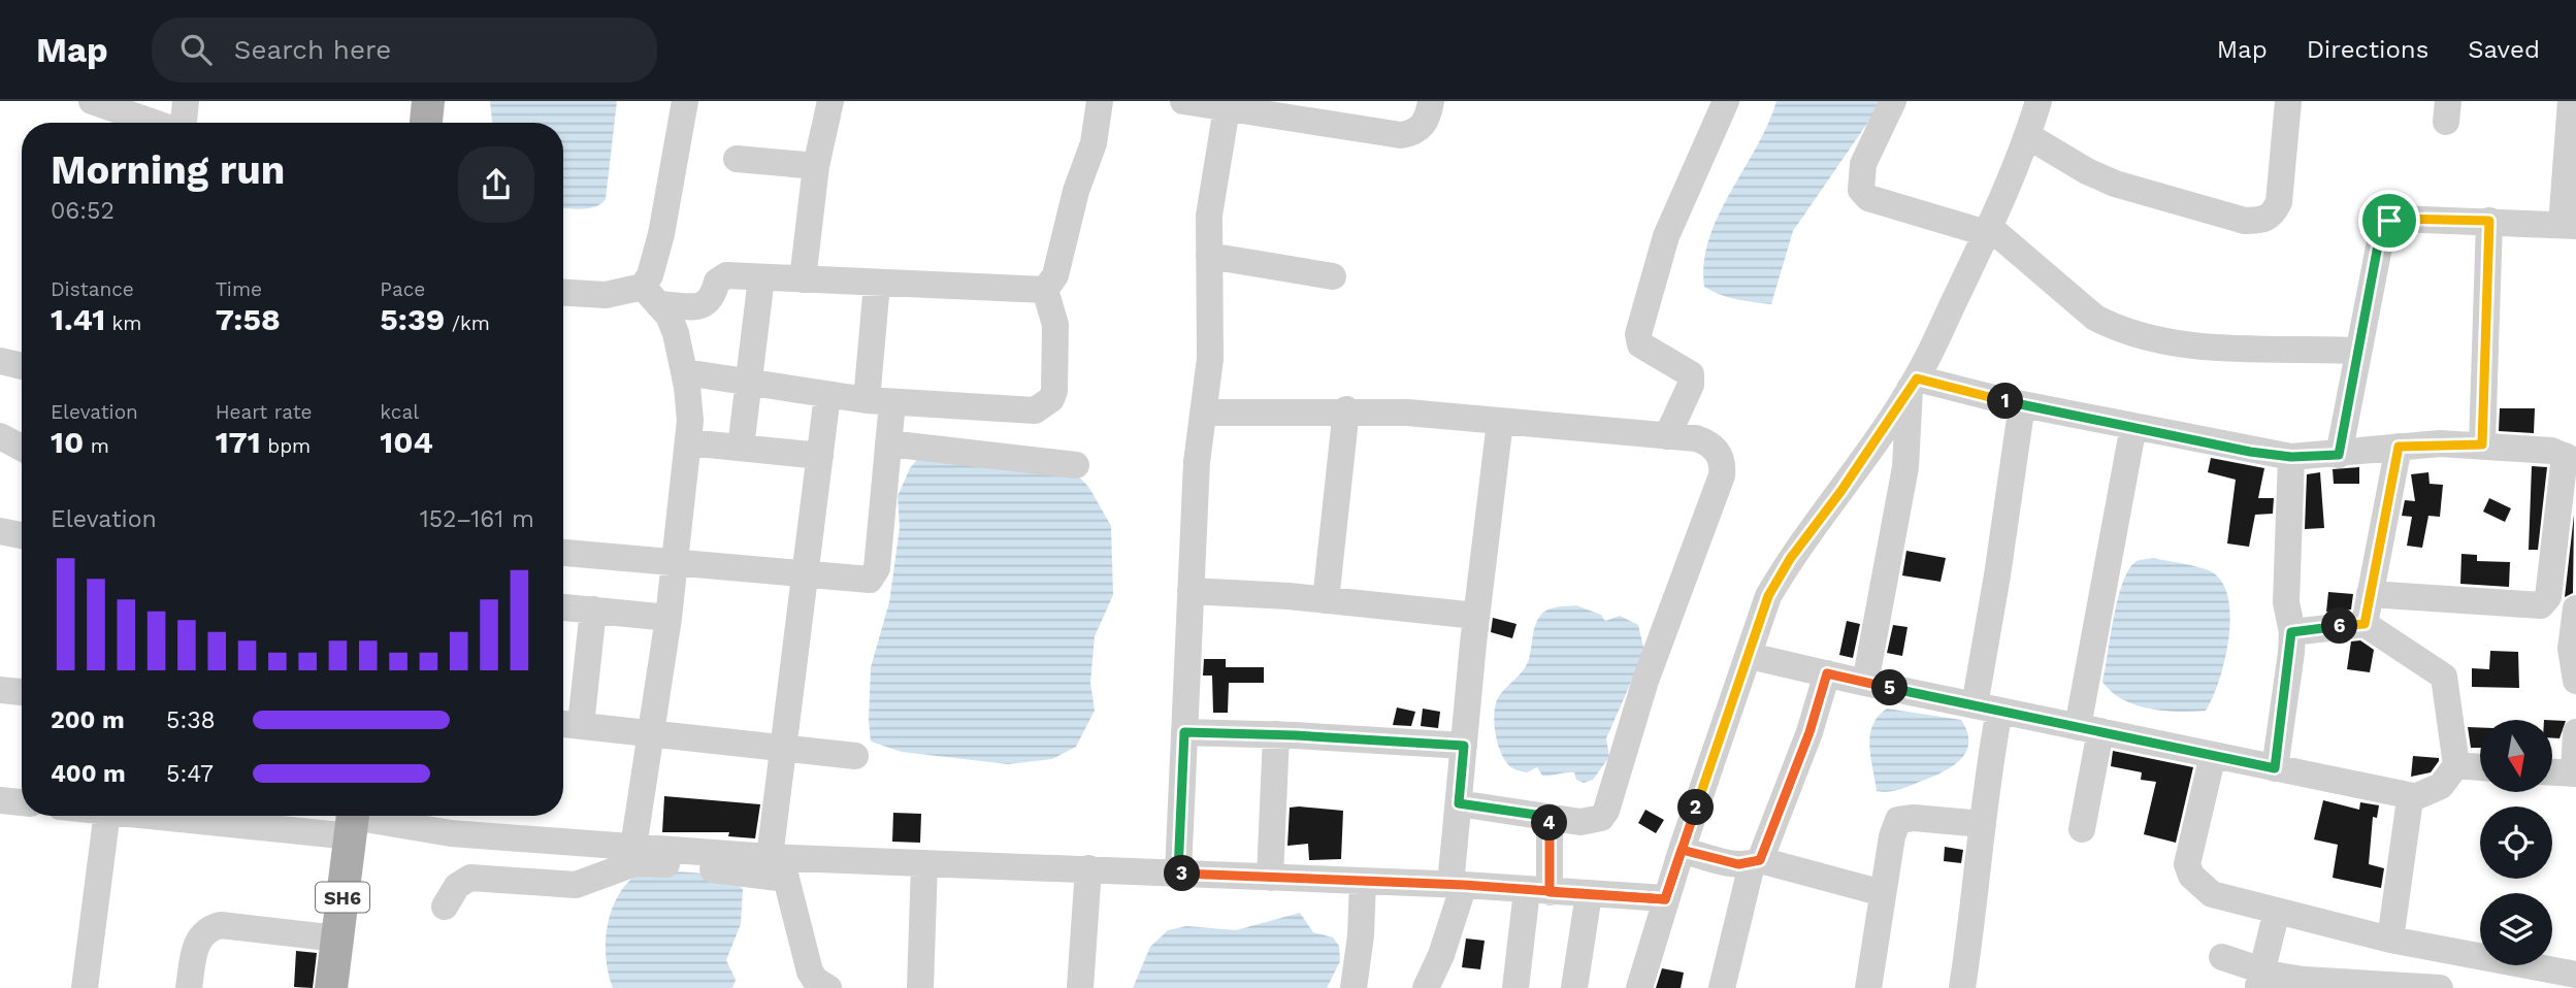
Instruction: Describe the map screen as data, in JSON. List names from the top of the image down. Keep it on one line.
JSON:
{"streets":{"main road":["SH6"]},"north":"bottom","page":{"header":"Map","search":"Search here","nav":["Map","Directions","Saved"],"heading":["Morning run","06:52"],"stats":[["Distance","1.41 km"],["Time","7:58"],["Pace","5:39 /km"],["Elevation","10 m"],["Heart rate","171 bpm"],["kcal","104"]],"pins":["1","6","5","2","4","3"],"chart":["Elevation","152–161 m"],"list":[{"name":"200 m","note":"5:38"},{"name":"400 m","note":"5:47"}]}}
